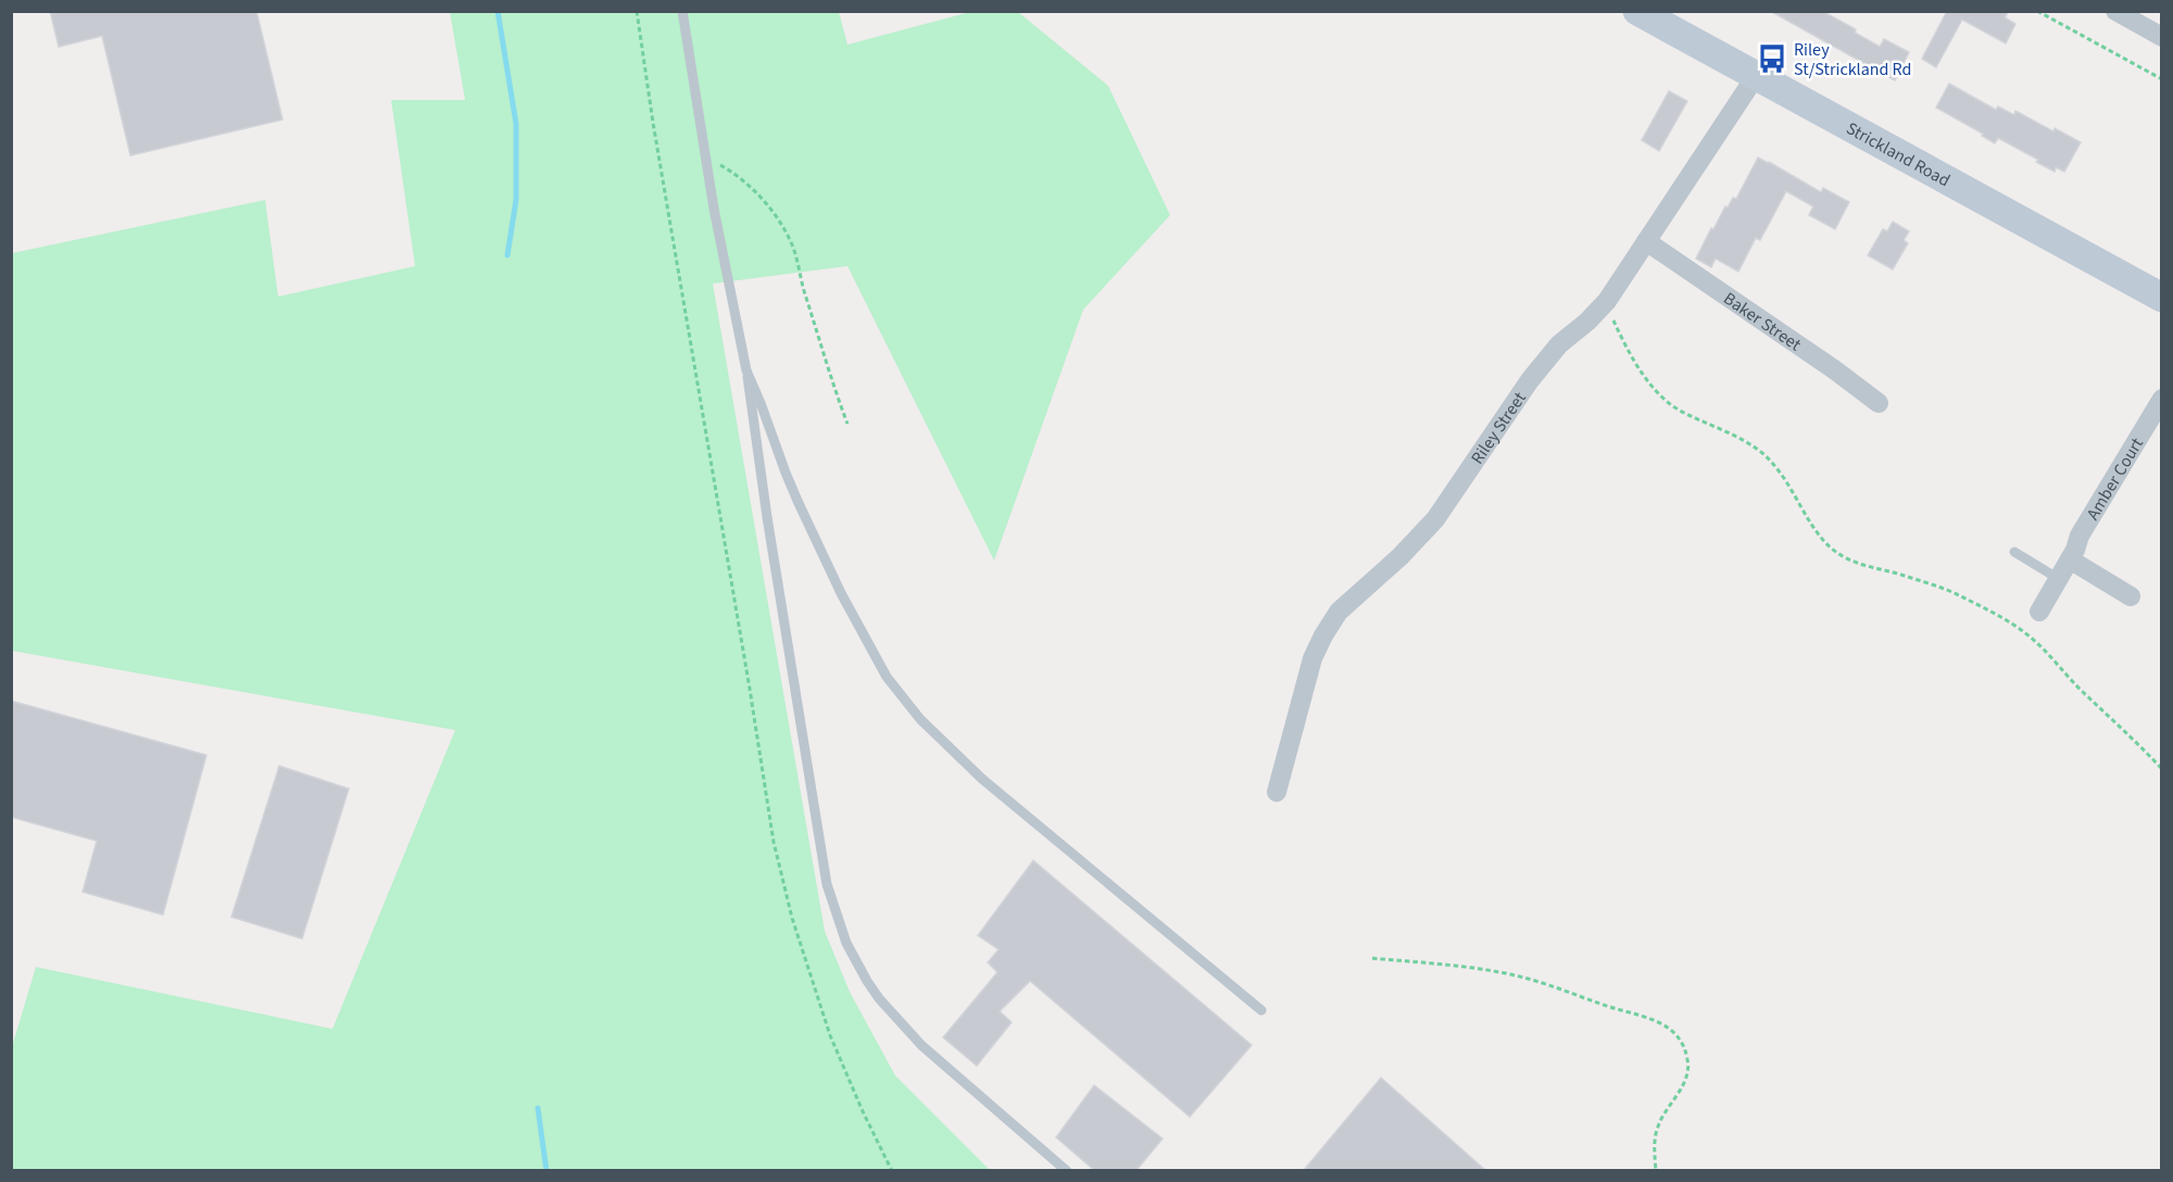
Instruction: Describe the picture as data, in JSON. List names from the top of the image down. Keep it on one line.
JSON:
{"streets":{"street":["Strickland Road","Baker Street","Riley Street","Amber Court"]},"crossings":[["Strickland Road","Riley Street"],["Baker Street","Riley Street"]],"places":{"bus stop":["Riley St/Strickland Rd"]}}
